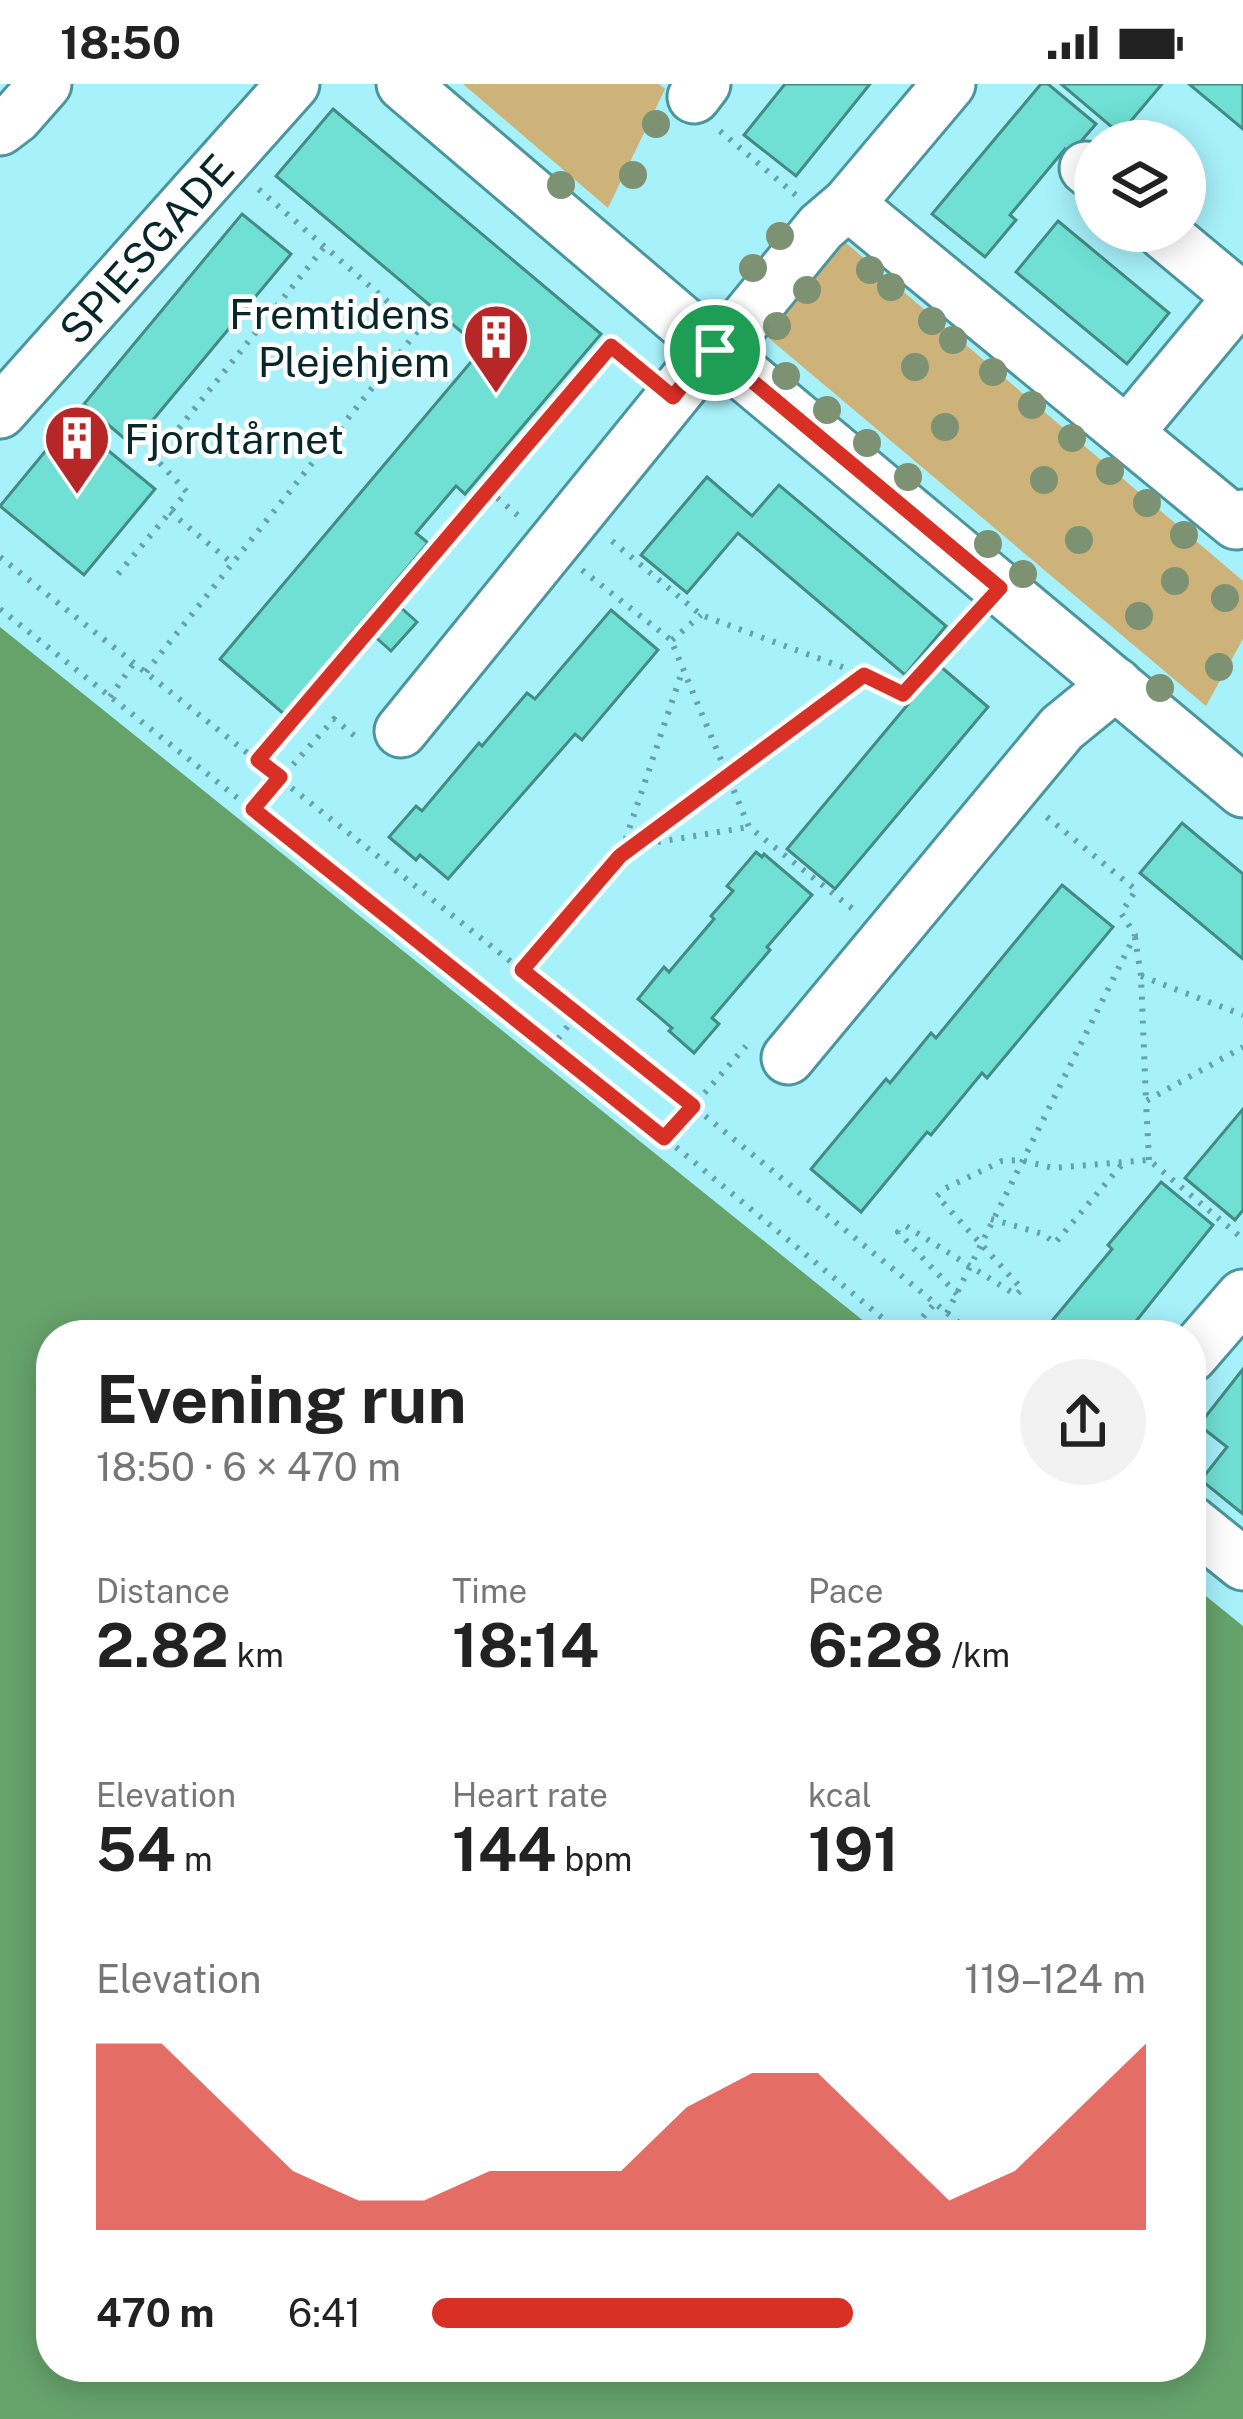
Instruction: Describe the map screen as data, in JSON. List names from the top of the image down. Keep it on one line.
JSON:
{"streets":{"street":["SPIESGADE"]},"places":{"building":["Fremtidens Plejehjem","Fjordtårnet"]},"page":{"status":"18:50","heading":["Evening run","18:50 · 6 × 470 m"],"stats":[["Distance","2.82 km"],["Time","18:14"],["Pace","6:28 /km"],["Elevation","54 m"],["Heart rate","144 bpm"],["kcal","191"]],"chart":["Elevation","119–124 m"],"list":[{"name":"470 m","note":"6:41"}]}}
